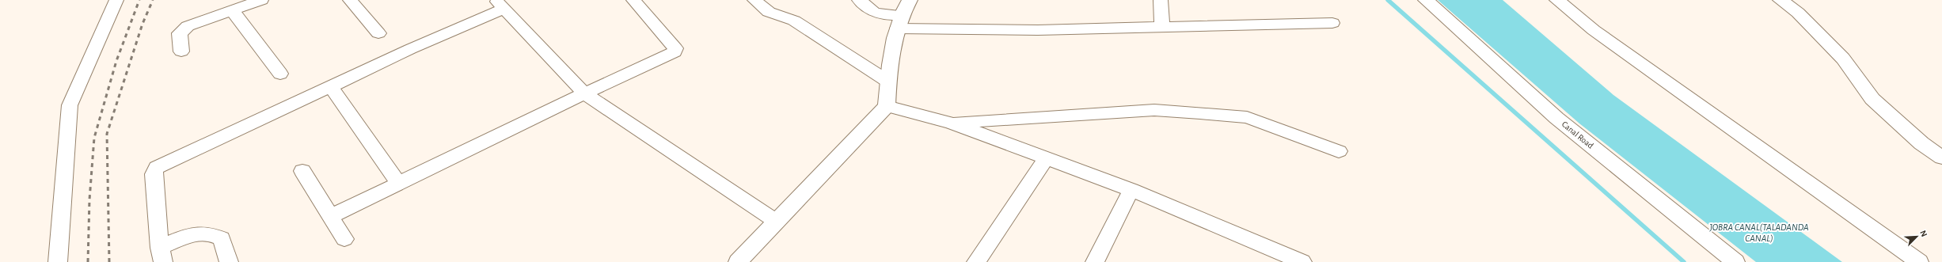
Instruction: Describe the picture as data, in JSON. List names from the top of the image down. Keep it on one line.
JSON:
{"streets":{"main road":["Canal Road"]},"water":["JOBRA CANAL(TALADANDA CANAL)"],"north":"top right"}
